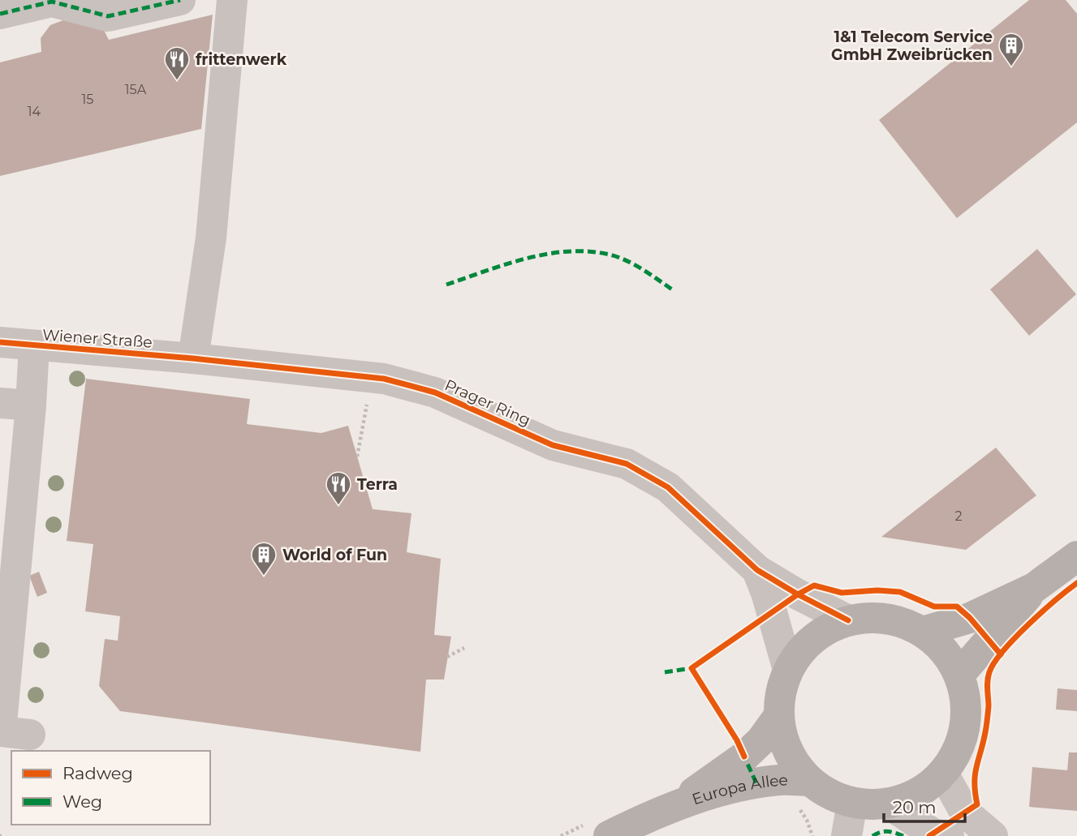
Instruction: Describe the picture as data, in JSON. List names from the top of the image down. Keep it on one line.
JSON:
{"streets":{"main road":["Europa Allee"],"street":["Wiener Straße","Prager Ring"]},"crossings":[["Wiener Straße","Prager Ring"]],"places":{"building":["1&1 Telecom Service GmbH Zweibrücken","World of Fun"],"restaurant":["frittenwerk","Terra"]},"house_numbers":["15A","15","14","2"],"legend":["Radweg","Weg"],"scale_bar":"20 m"}
